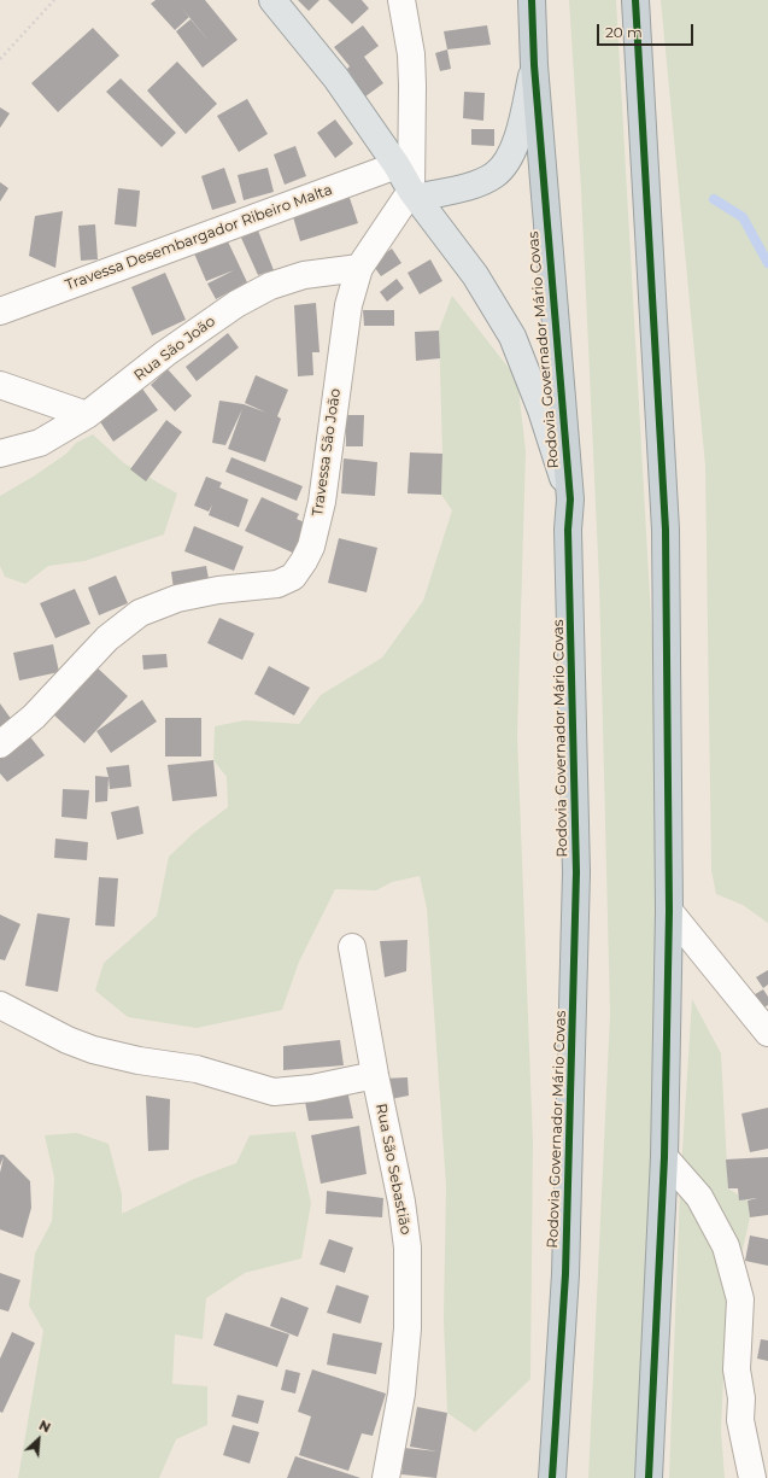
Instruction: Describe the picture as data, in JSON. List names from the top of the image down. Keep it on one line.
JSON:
{"streets":{"highway":["Rodovia Governador Mário Covas"],"street":["Travessa Desembargador Ribeiro Malta","Rua São João","Travessa São João","Rua São Sebastião"]},"crossings":[["Rua São João","Travessa São João"]],"scale_bar":"20 m","north":"top right"}
